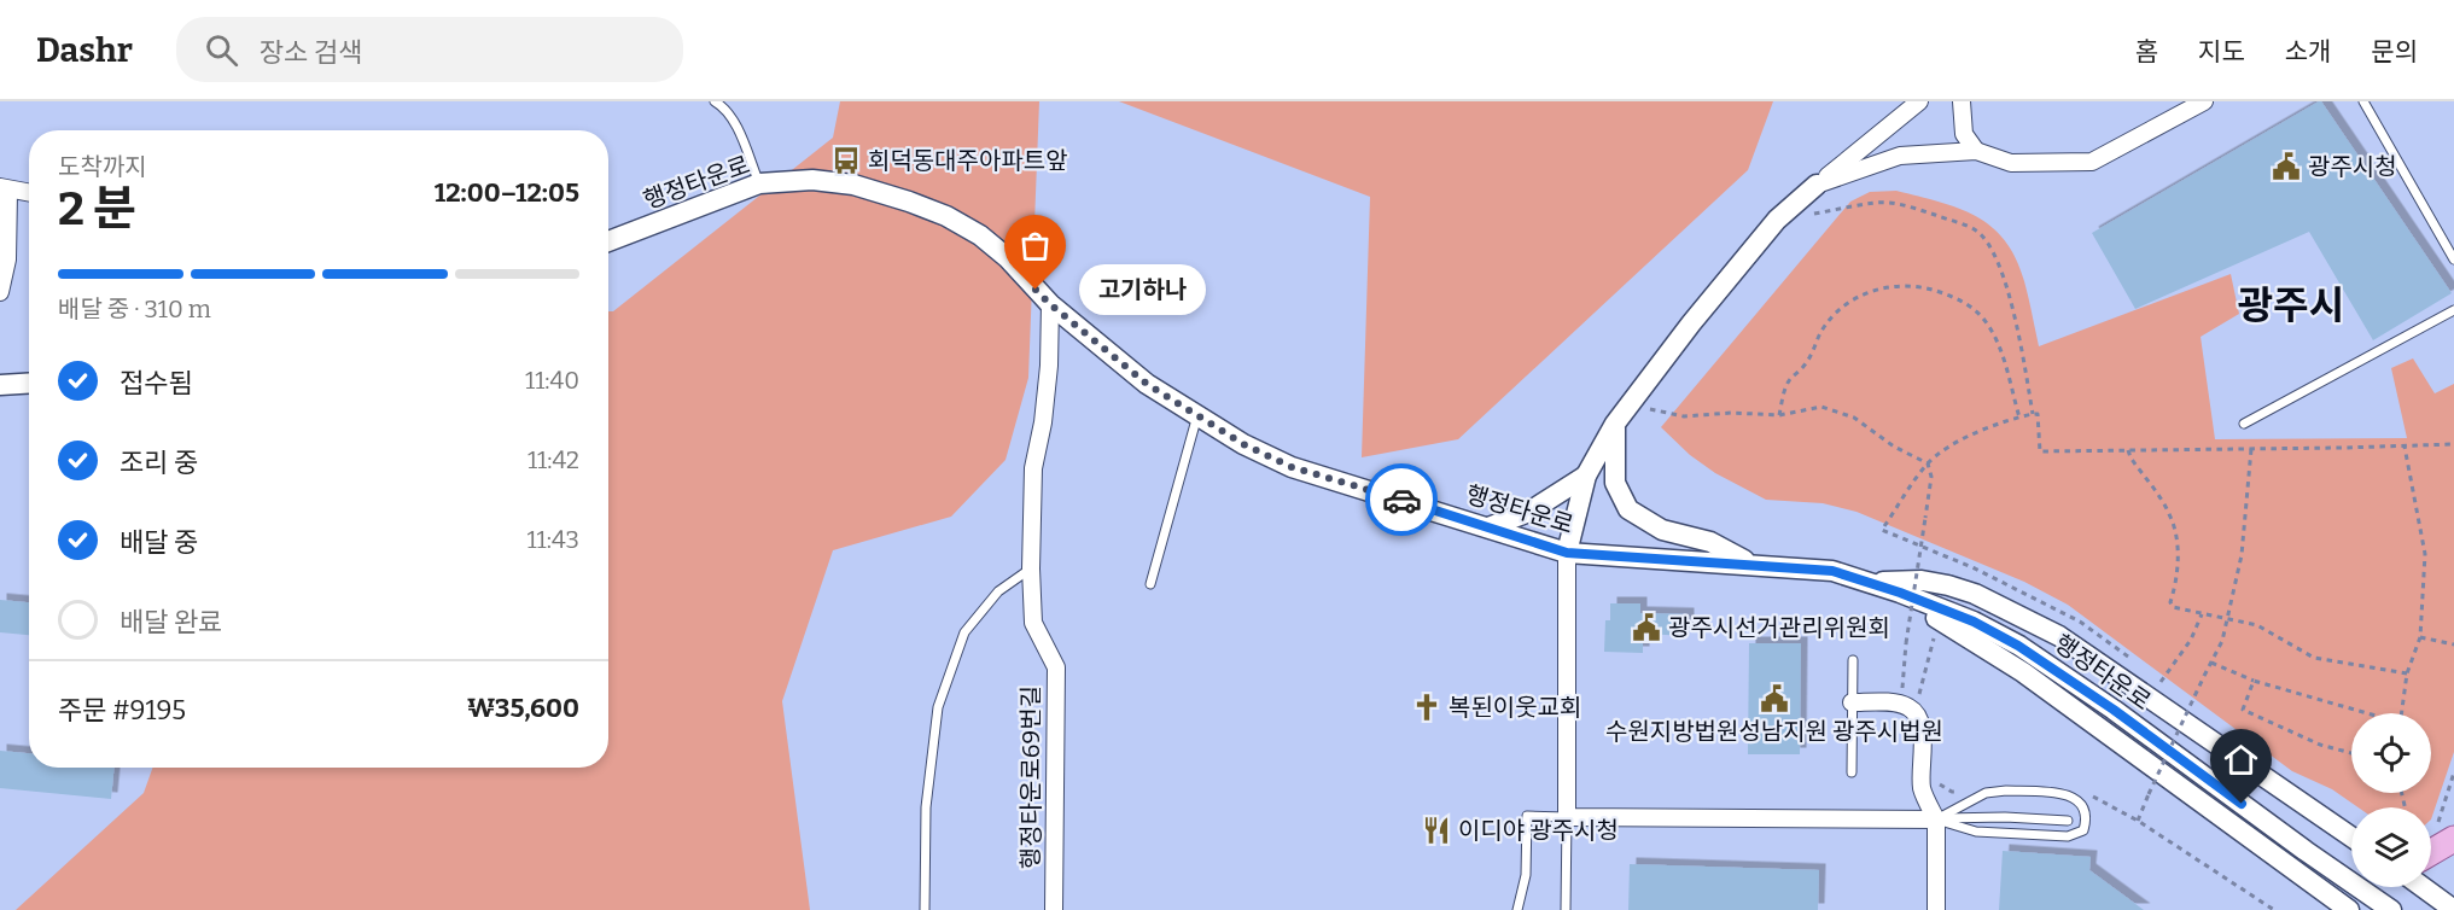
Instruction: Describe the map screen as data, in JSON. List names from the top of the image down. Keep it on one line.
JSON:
{"streets":{"street":["행정타운로","행정타운로69번길"]},"crossings":[["행정타운로","행정타운로69번길"]],"districts":["광주시"],"places":{"bus stop":["회덕동대주아파트앞"],"public building":["광주시청","광주시선거관리위원회","수원지방법원성남지원 광주시법원"],"other":["고기하나"],"church":["복된이웃교회"],"restaurant":["이디야 광주시청"]},"page":{"header":"Dashr","search":"장소 검색","nav":["홈","지도","소개","문의"],"heading":["2 분","도착까지","12:00–12:05"],"panel":["주문 #9195","₩35,600"],"bar":"배달 중 · 310 m","bubble":"고기하나","list":[["접수됨","11:40"],["조리 중","11:42"],["배달 중","11:43"],"배달 완료"]}}
